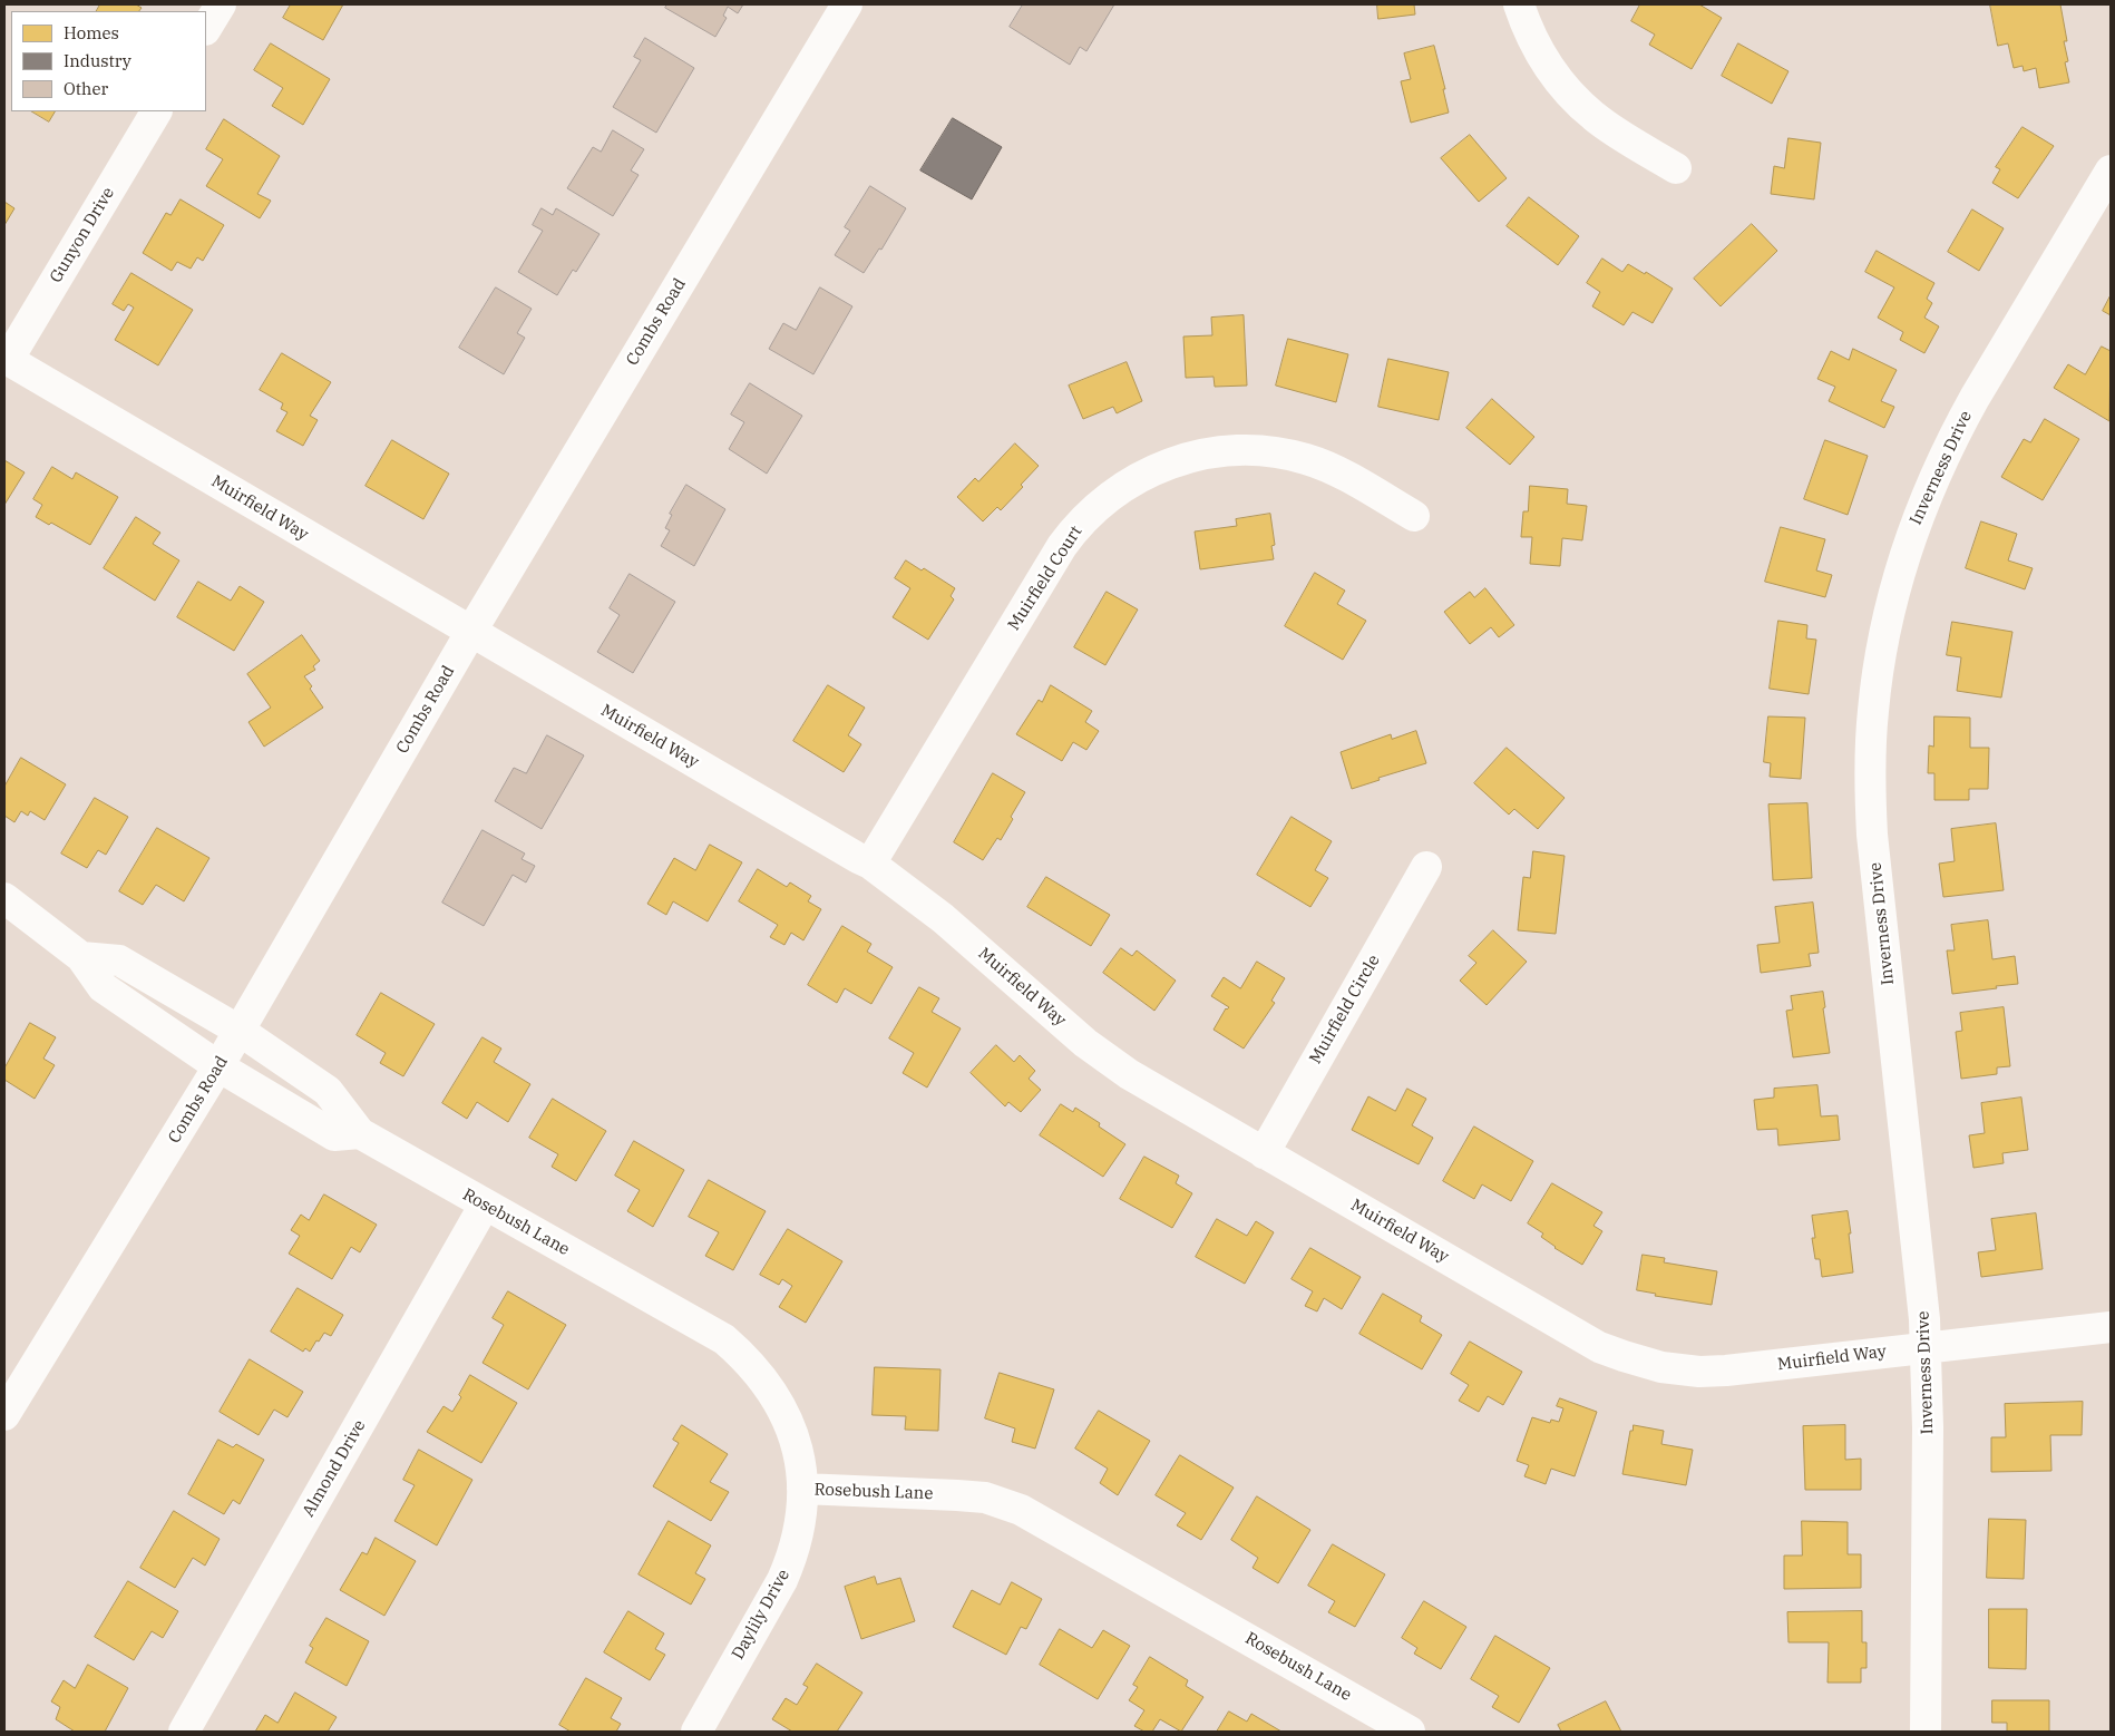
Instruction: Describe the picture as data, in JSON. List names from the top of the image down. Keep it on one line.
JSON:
{"streets":{"street":["Gunyon Drive","Combs Road","Inverness Drive","Muirfield Way","Muirfield Court","Muirfield Circle","Rosebush Lane","Almond Drive","Daylily Drive"]},"crossings":[["Gunyon Drive","Muirfield Way"],["Combs Road","Muirfield Way"],["Combs Road","Rosebush Lane"],["Inverness Drive","Muirfield Way"],["Muirfield Way","Muirfield Court"],["Muirfield Way","Muirfield Circle"],["Rosebush Lane","Almond Drive"],["Rosebush Lane","Daylily Drive"]],"legend":["Homes","Industry","Other"]}
